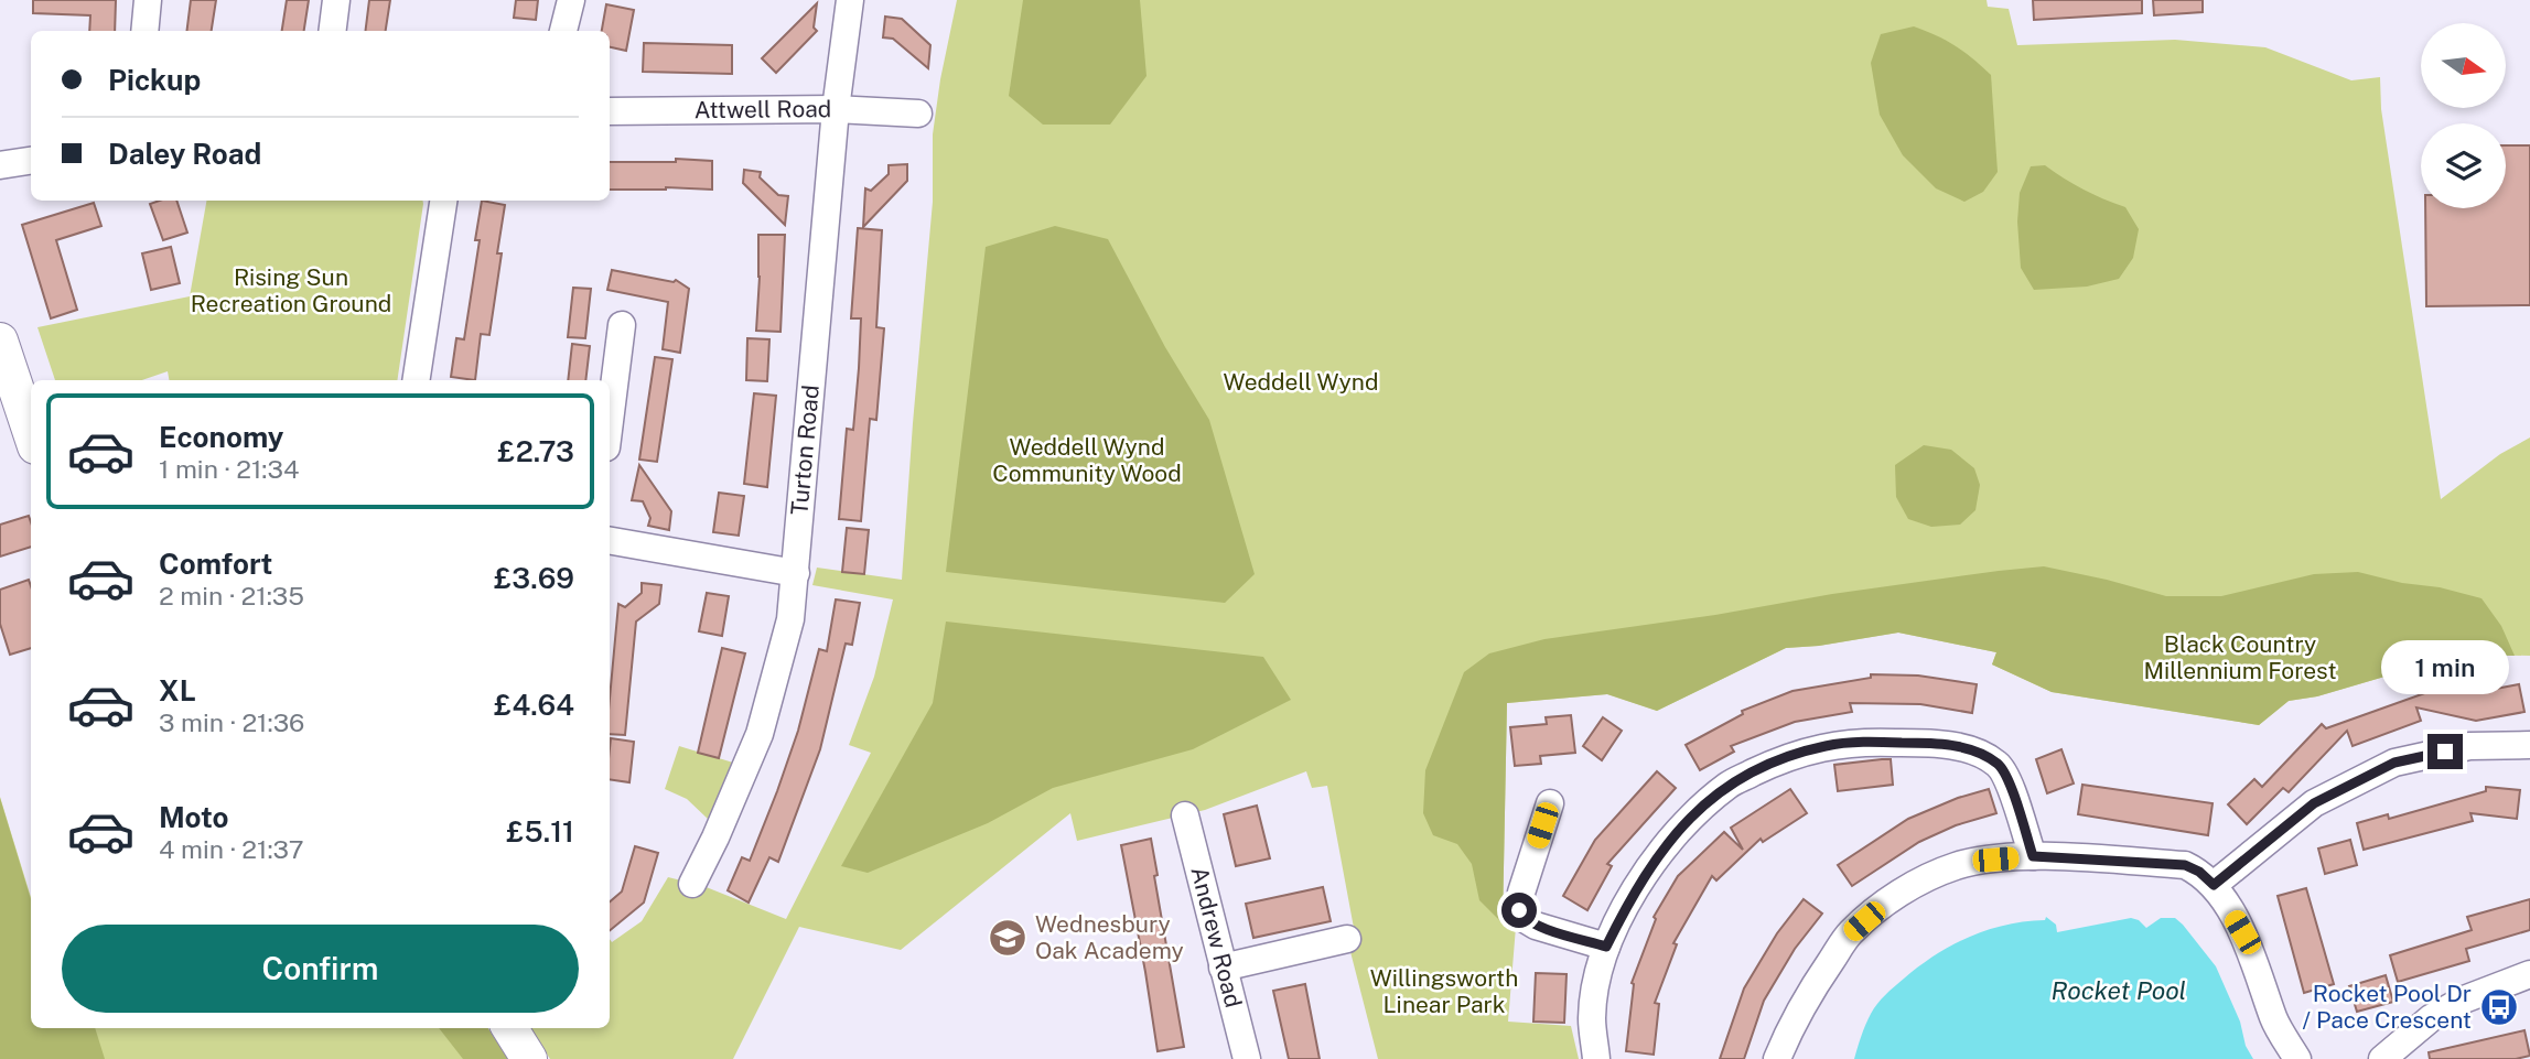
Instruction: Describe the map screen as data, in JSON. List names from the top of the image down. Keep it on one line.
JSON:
{"streets":{"street":["Attwell Road","Turton Road","Andrew Road"]},"crossings":[["Attwell Road","Turton Road"]],"water":["Rocket Pool"],"parks":["Rising Sun Recreation Ground","Weddell Wynd","Weddell Wynd Community Wood","Black Country Millennium Forest","Willingsworth Linear Park"],"places":{"school or university":["Wednesbury Oak Academy"],"bus stop":["Rocket Pool Dr / Pace Crescent"]},"north":"right","page":{"banner":["Pickup","Daley Road"],"list":[{"name":"Economy","note":"1 min · 21:34","value":"£2.73"},{"name":"Comfort","note":"2 min · 21:35","value":"£3.69"},{"name":"XL","note":"3 min · 21:36","value":"£4.64"},{"name":"Moto","note":"4 min · 21:37","value":"£5.11"}],"bubble":"1 min","buttons":"Confirm"}}
